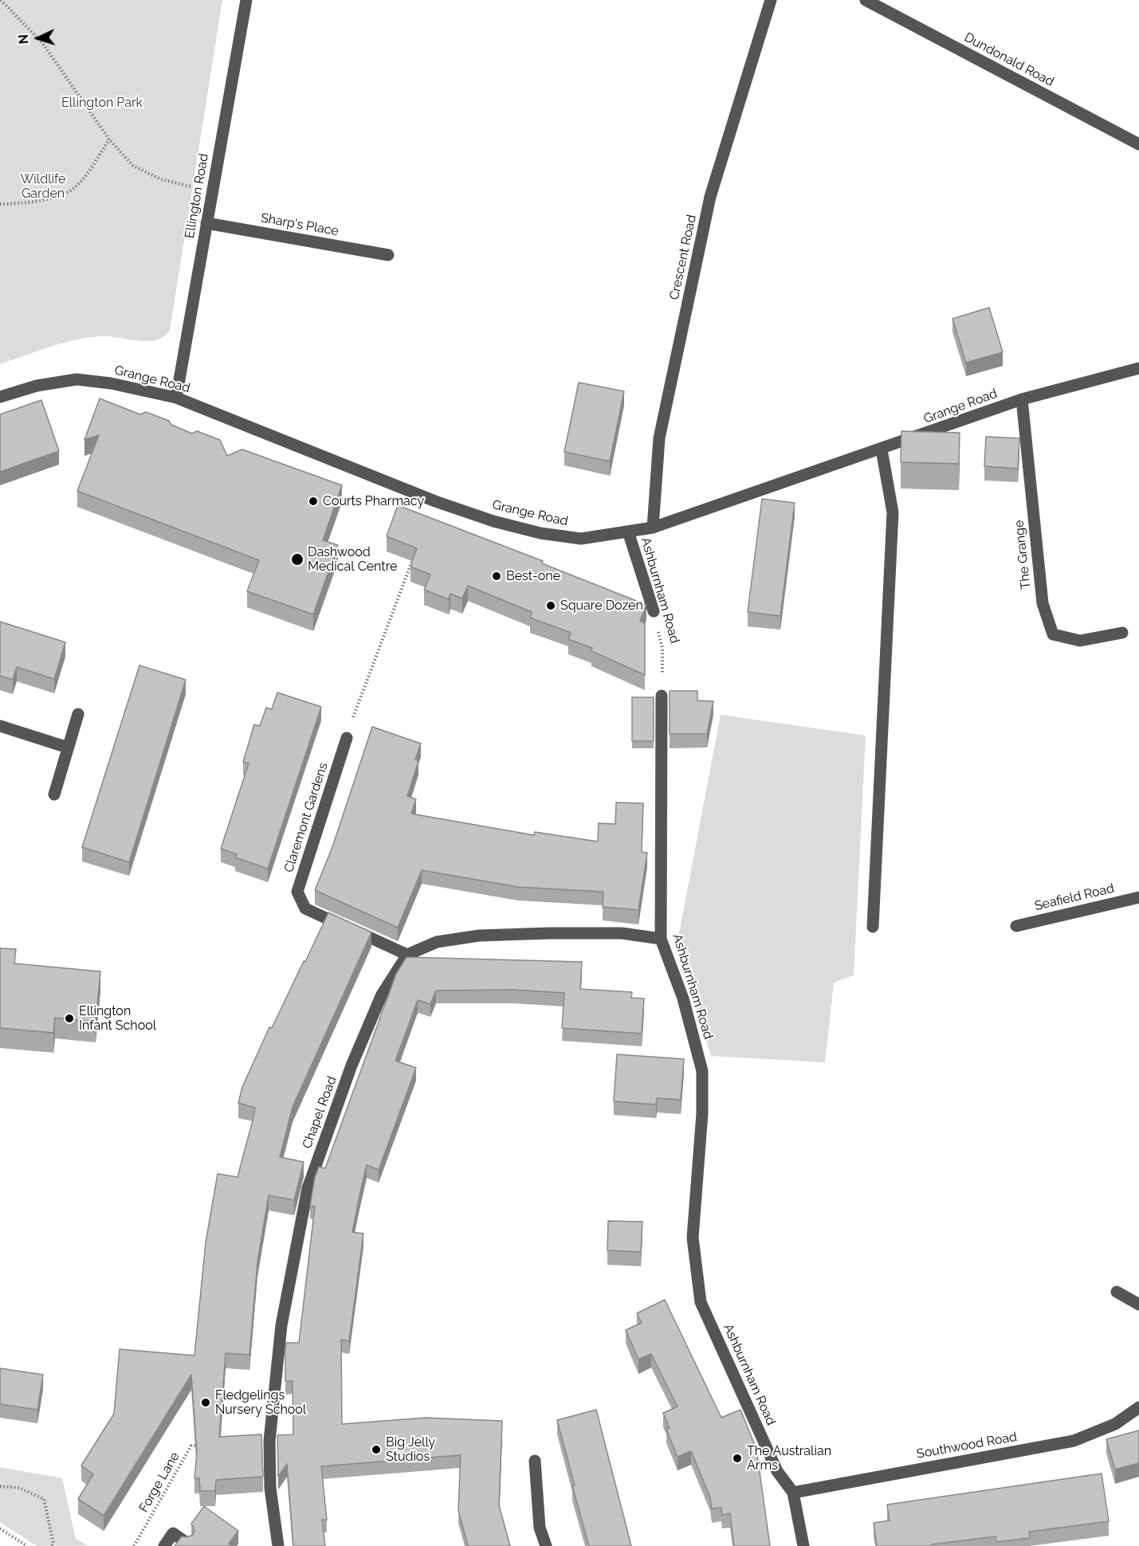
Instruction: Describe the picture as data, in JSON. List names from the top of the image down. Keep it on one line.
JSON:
{"streets":{"street":["Dundonald Road","Ellington Road","Sharp's Place","Crescent Road","Grange Road","The Grange","Ashburnham Road","Claremont Gardens","Seafield Road","Chapel Road","Southwood Road"],"path":["Forge Lane"]},"crossings":[["Ellington Road","Sharp's Place"],["Ellington Road","Grange Road"],["Crescent Road","Grange Road"],["Grange Road","The Grange"],["Grange Road","Ashburnham Road"],["Ashburnham Road","Southwood Road"],["Claremont Gardens","Chapel Road"]],"parks":["Ellington Park","Wildlife Garden"],"places":["Courts Pharmacy","Dashwood Medical Centre","Best-one","Square Dozen","Ellington Infant School","Fledgelings Nursery School","Big Jelly Studios","The Australian Arms"],"north":"left"}
